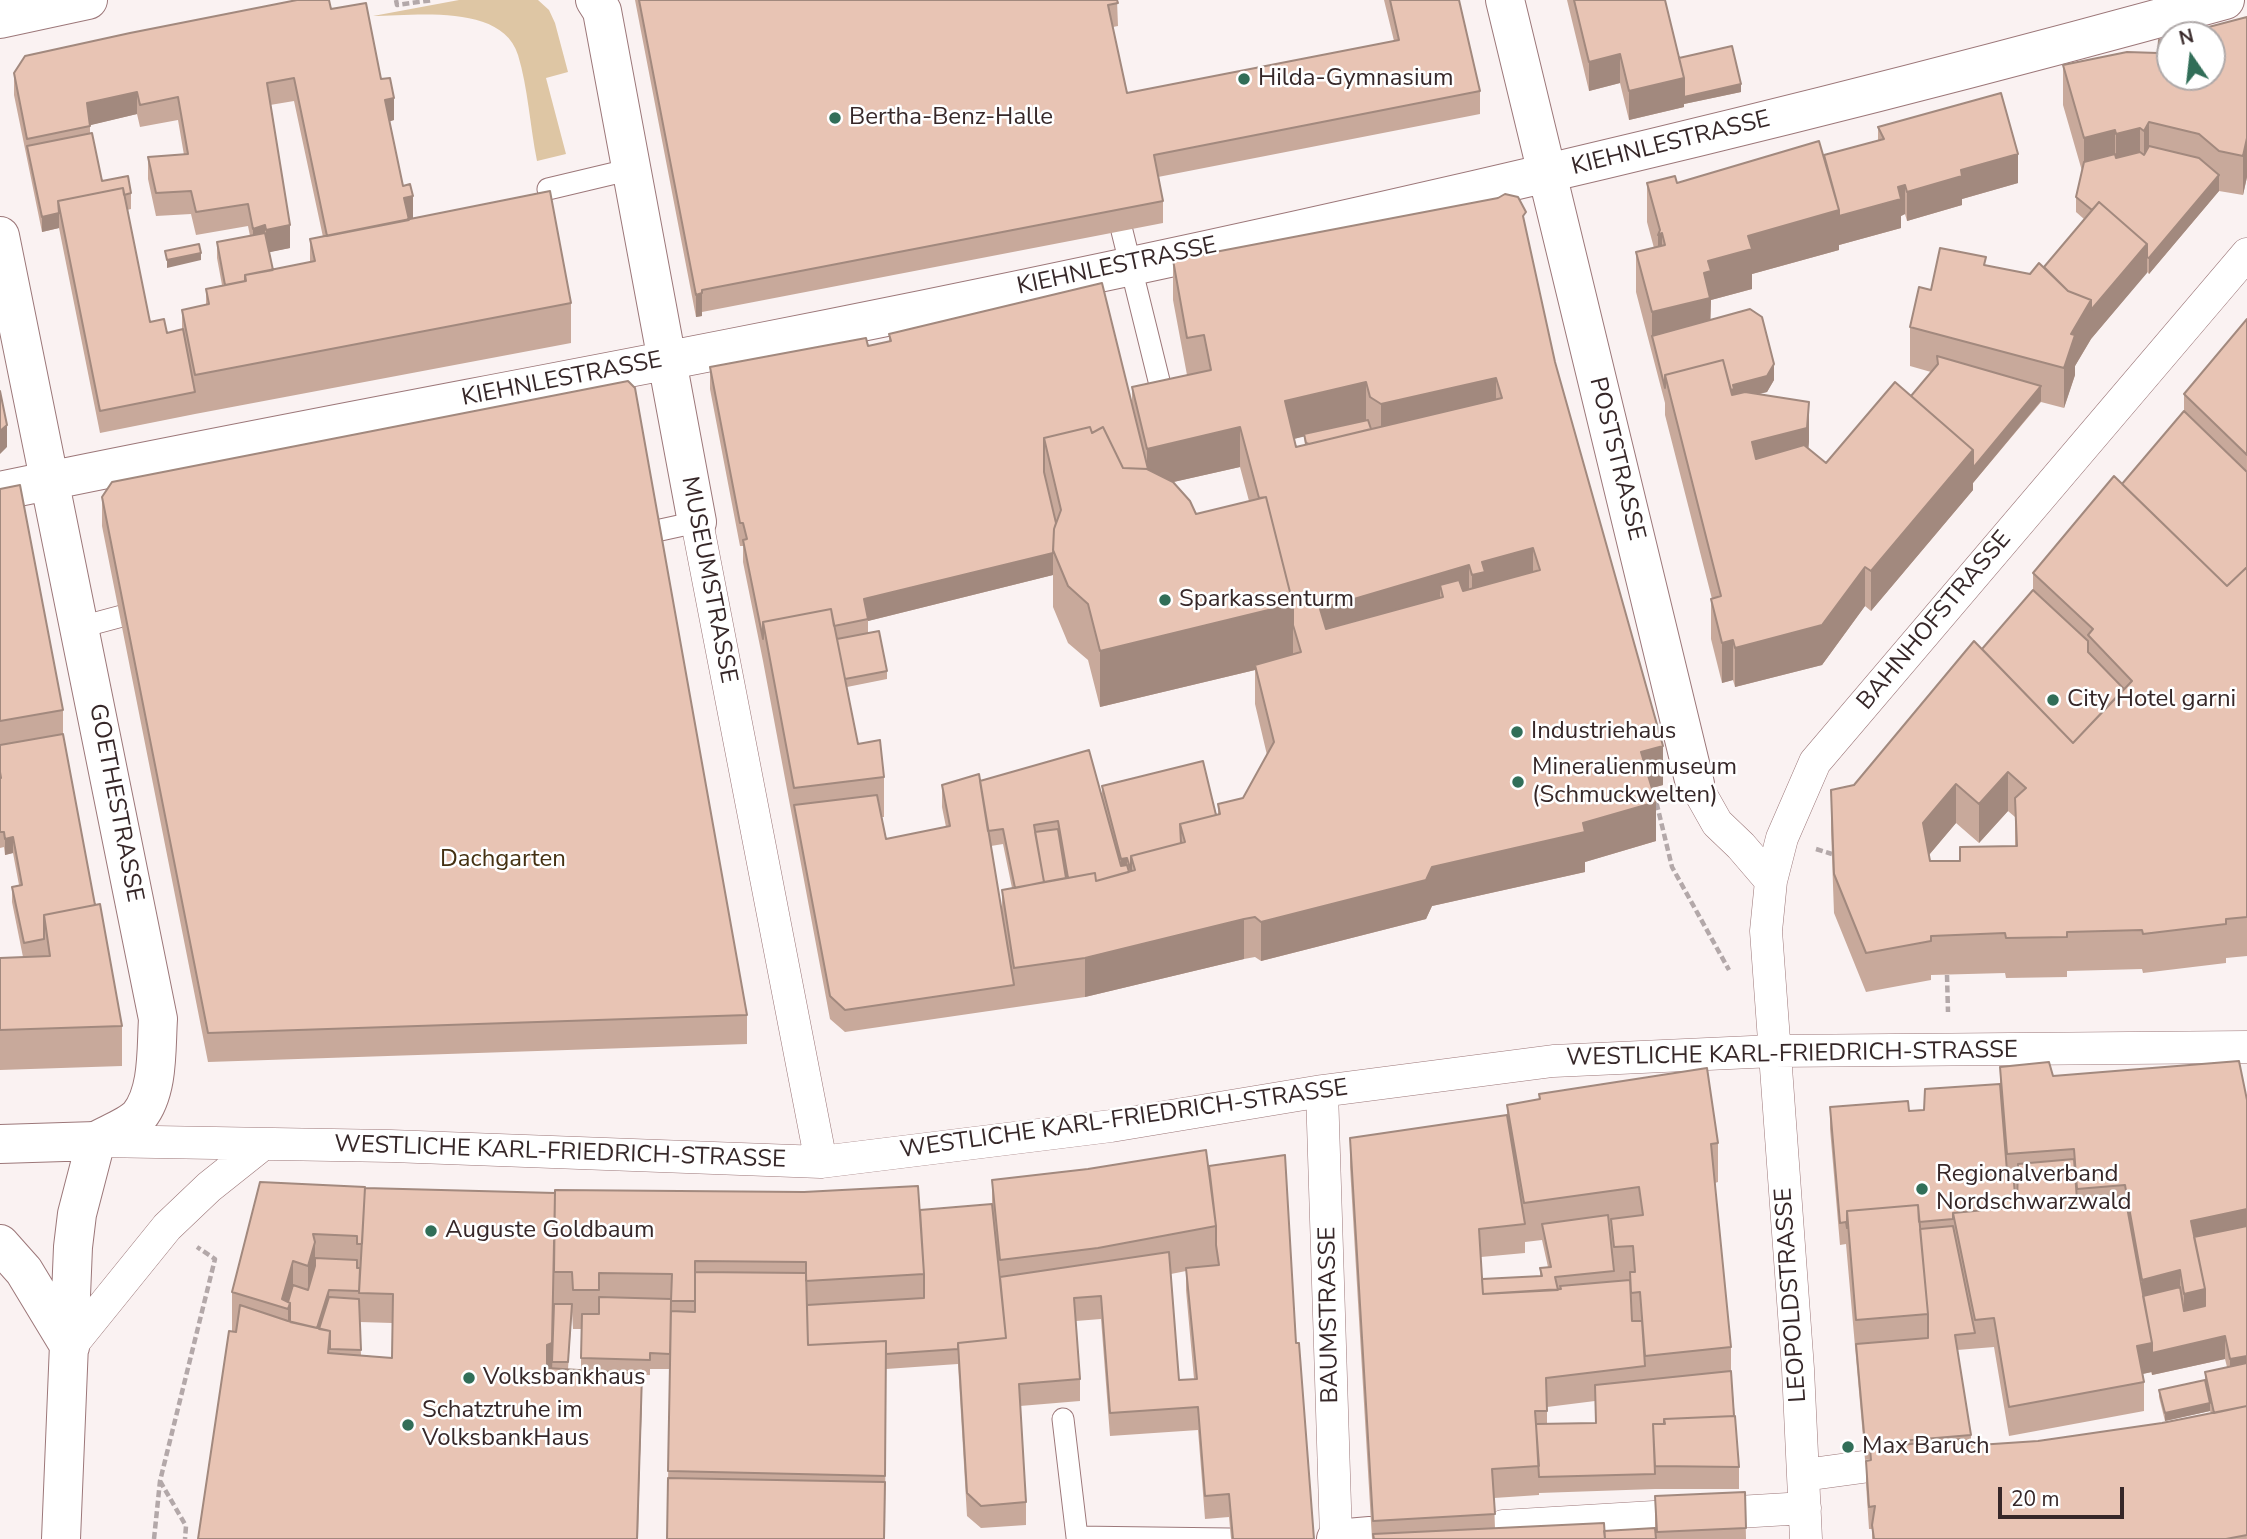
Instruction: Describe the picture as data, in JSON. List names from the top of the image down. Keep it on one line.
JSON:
{"streets":{"street":["KIEHNLESTRASSE","POSTSTRASSE","MUSEUMSTRASSE","BAHNHOFSTRASSE","GOETHESTRASSE","WESTLICHE KARL-FRIEDRICH-STRASSE","LEOPOLDSTRASSE","BAUMSTRASSE"]},"crossings":[["KIEHNLESTRASSE","POSTSTRASSE"],["KIEHNLESTRASSE","MUSEUMSTRASSE"],["KIEHNLESTRASSE","GOETHESTRASSE"],["POSTSTRASSE","BAHNHOFSTRASSE"],["MUSEUMSTRASSE","WESTLICHE KARL-FRIEDRICH-STRASSE"],["BAHNHOFSTRASSE","WESTLICHE KARL-FRIEDRICH-STRASSE"],["BAHNHOFSTRASSE","LEOPOLDSTRASSE"],["GOETHESTRASSE","WESTLICHE KARL-FRIEDRICH-STRASSE"],["WESTLICHE KARL-FRIEDRICH-STRASSE","LEOPOLDSTRASSE"],["WESTLICHE KARL-FRIEDRICH-STRASSE","BAUMSTRASSE"]],"parks":["Dachgarten"],"places":["Hilda-Gymnasium","Bertha-Benz-Halle","Sparkassenturm","City Hotel garni","Industriehaus","Mineralienmuseum (Schmuckwelten)","Regionalverband Nordschwarzwald","Auguste Goldbaum","Volksbankhaus","Schatztruhe im VolksbankHaus","Max Baruch"],"scale_bar":"20 m","north":"top"}
